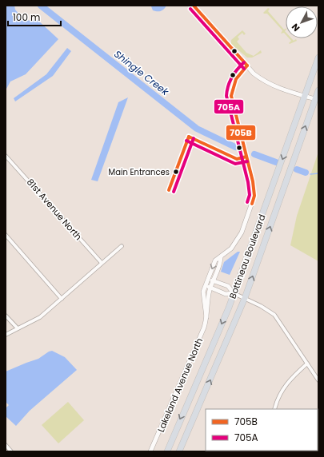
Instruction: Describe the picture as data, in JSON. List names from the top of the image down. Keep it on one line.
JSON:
{"streets":{"highway":["Bottineau Boulevard"],"street":["81st Avenue North","Lakeland Avenue North"]},"water":["Shingle Creek"],"places":["Main Entrances"],"lines":["transit line 705B","transit line 705A"],"legend":["705B","705A"],"scale_bar":"100 m","north":"bottom left"}
